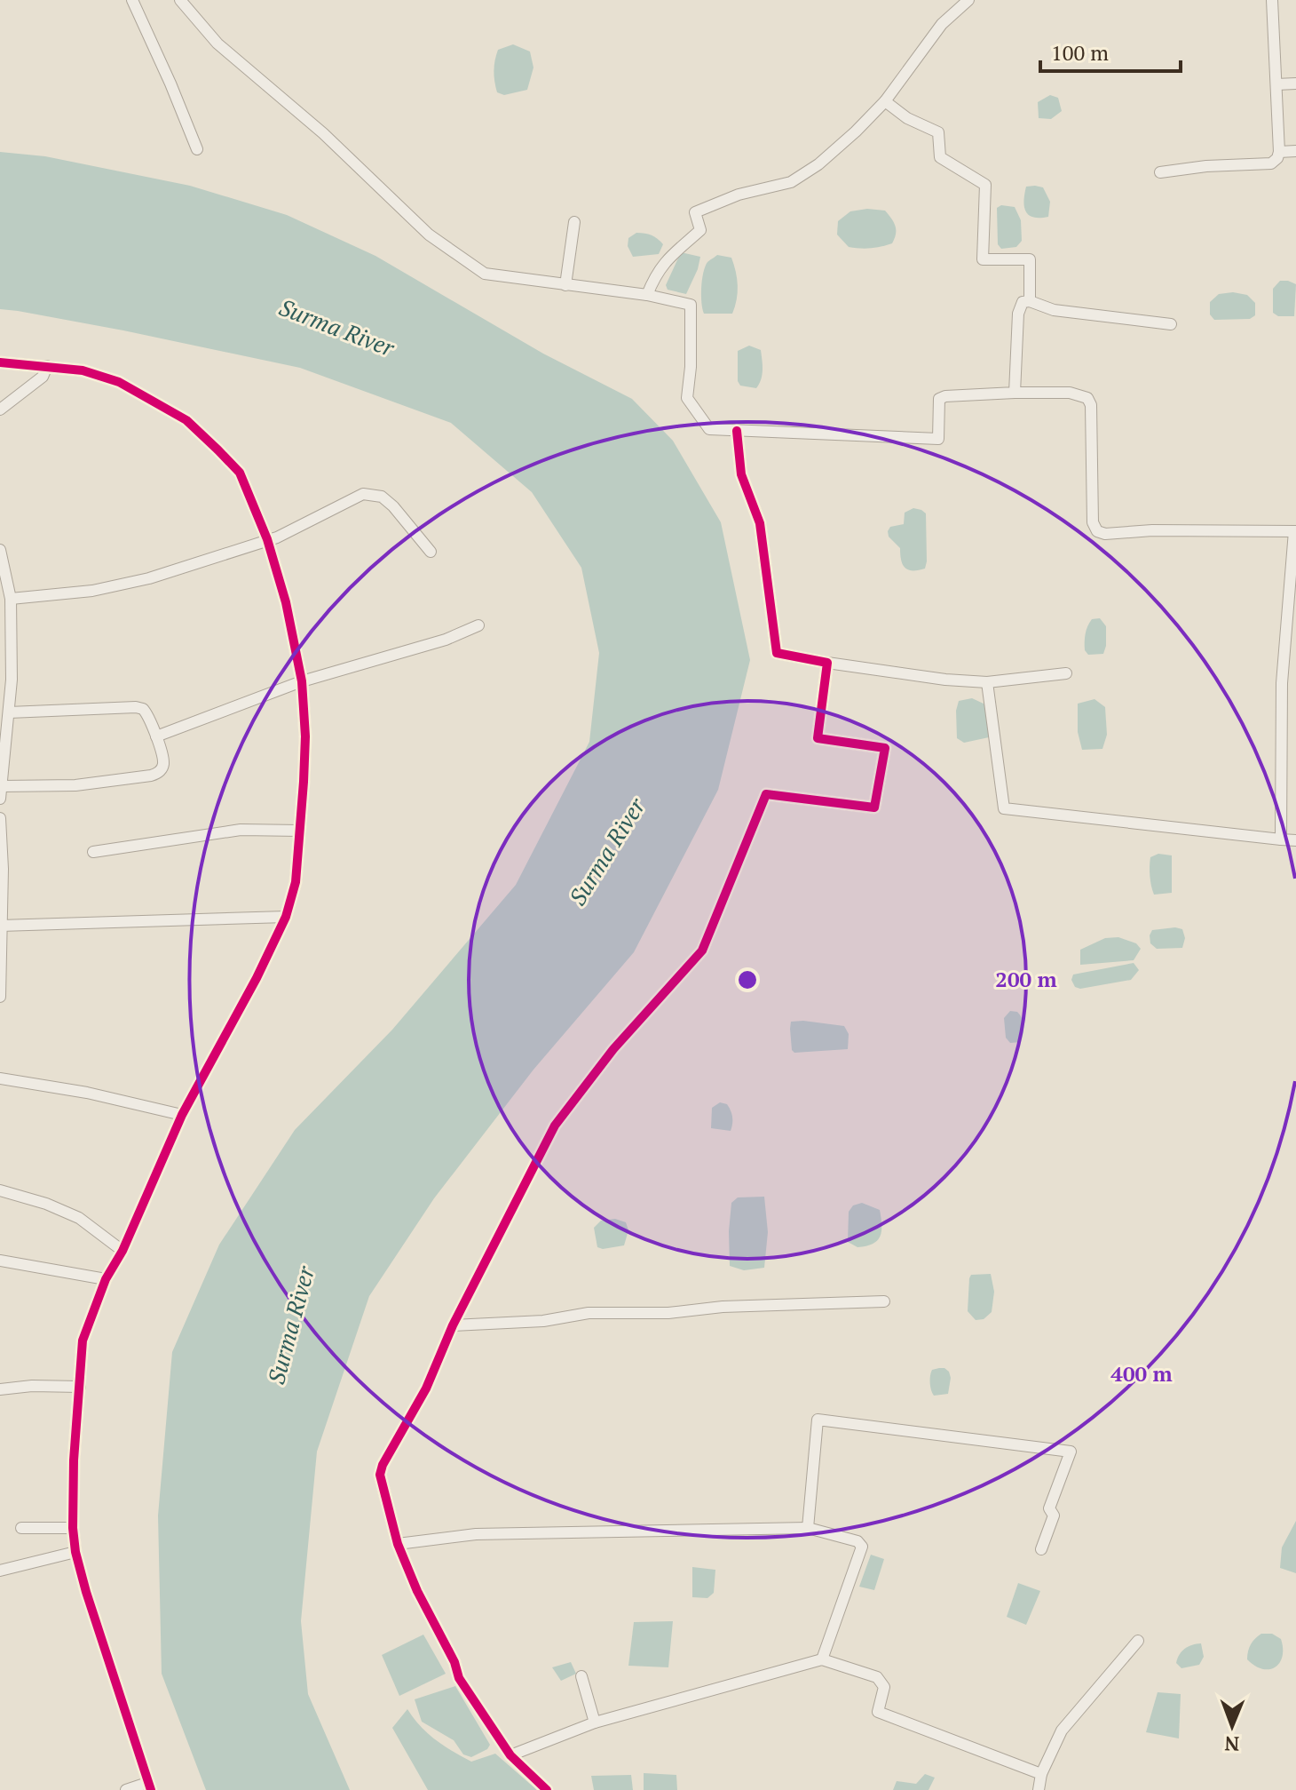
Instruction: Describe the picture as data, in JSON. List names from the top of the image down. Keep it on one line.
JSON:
{"water":["Surma River"],"scale_bar":"100 m","north":"bottom","rings":["200 m","400 m"]}
